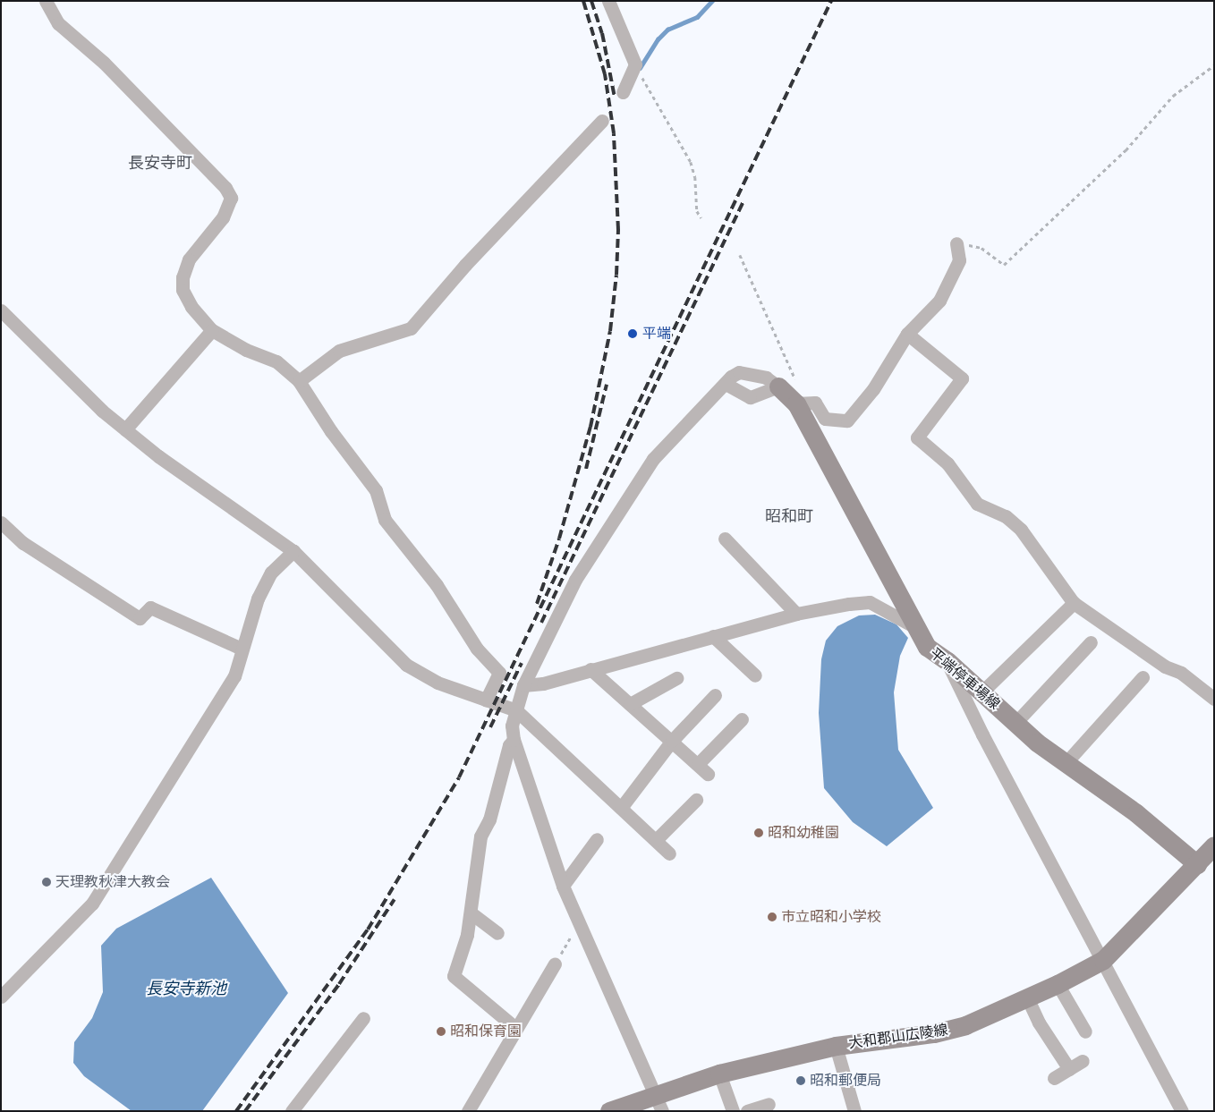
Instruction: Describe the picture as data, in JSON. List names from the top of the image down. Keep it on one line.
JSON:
{"streets":{"main road":["平端停車場線","大和郡山広陵線"]},"crossings":[["平端停車場線","大和郡山広陵線"]],"districts":["長安寺町","昭和町"],"water":["長安寺新池"],"places":["平端","昭和幼稚園","天理教秋津大教会","市立昭和小学校","昭和保育園","昭和郵便局"]}
